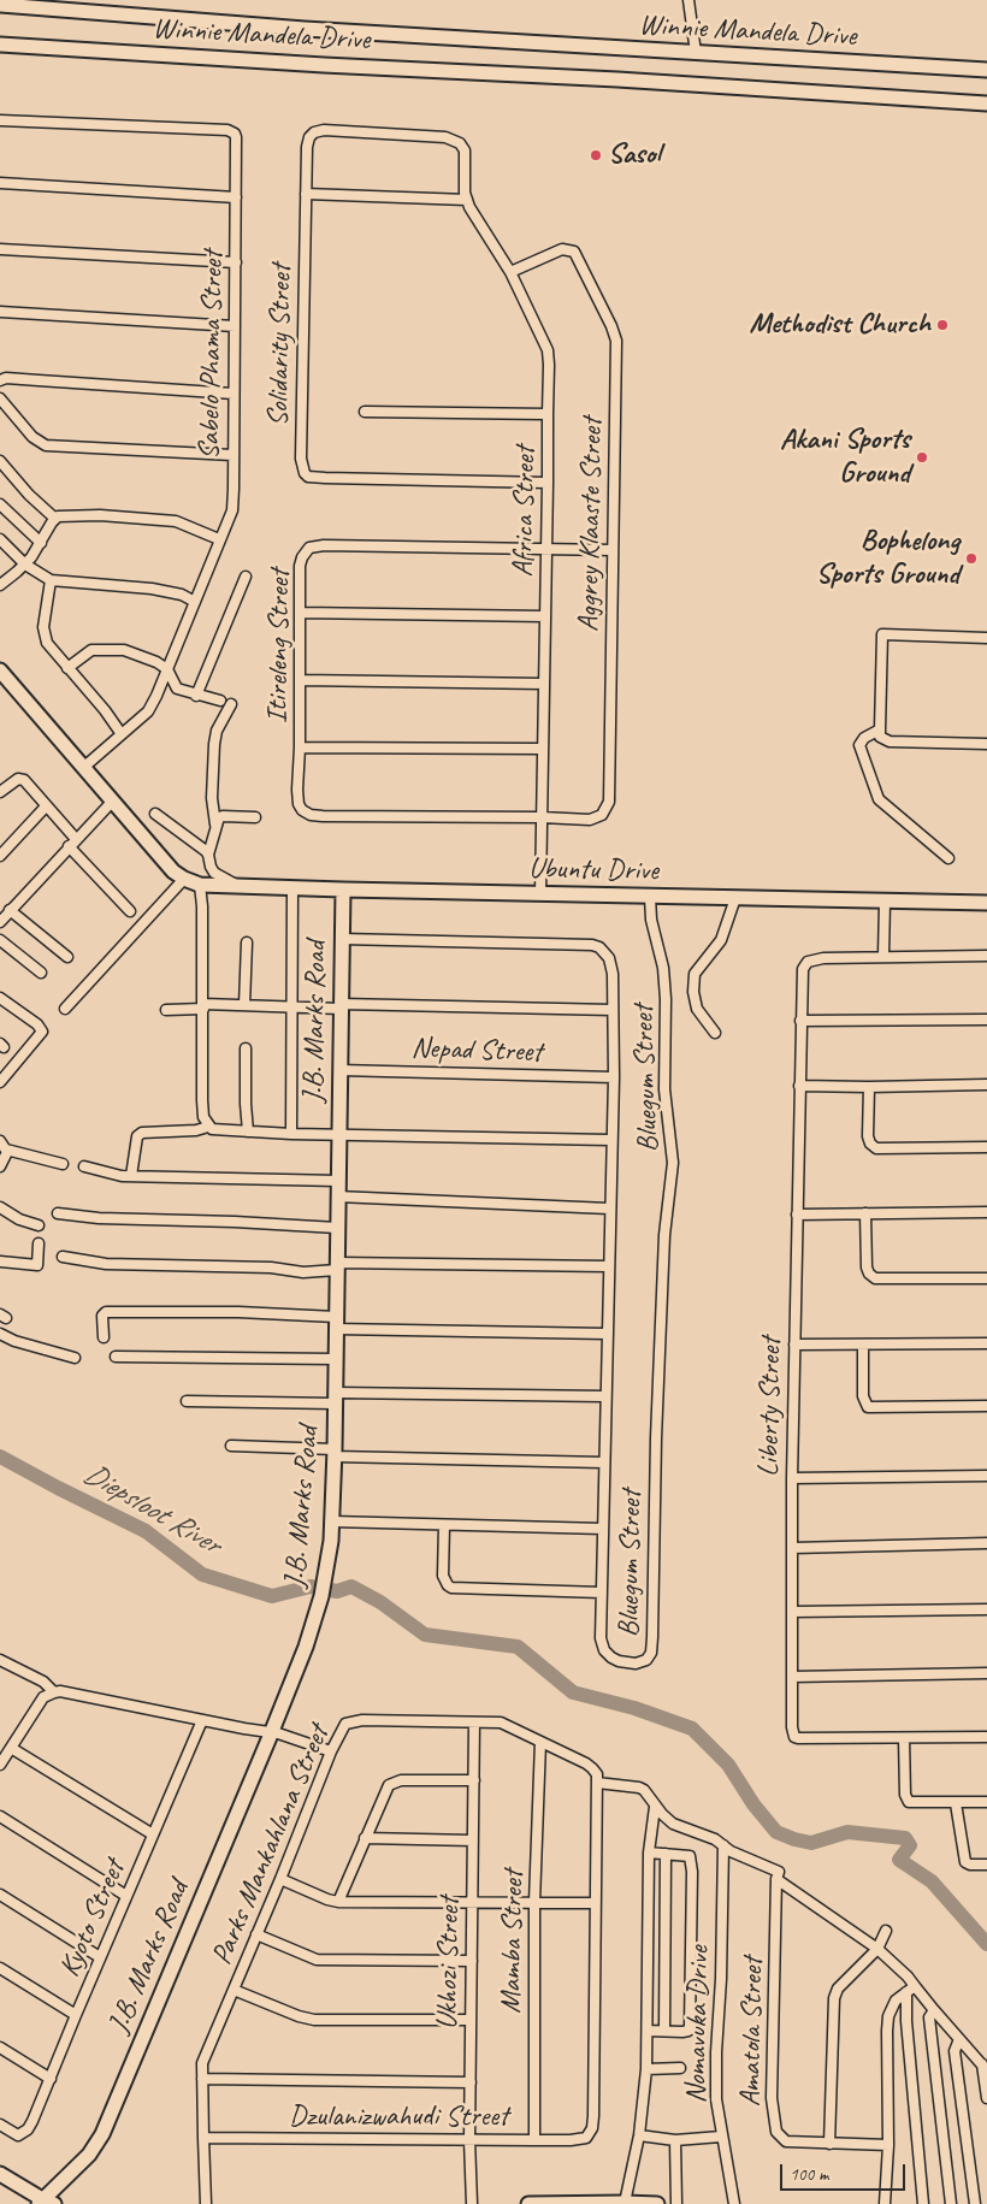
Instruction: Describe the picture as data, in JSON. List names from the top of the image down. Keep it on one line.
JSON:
{"streets":{"street":["Winnie Mandela Drive","Solidarity Street","Sabelo Phama Street","Africa Street","Aggrey Klaaste Street","Itireleng Street","Ubuntu Drive","J.B. Marks Road","Nepad Street","Bluegum Street","Liberty Street","Parks Mankahlana Street","Kyoto Street","Mamba Street","Ukhozi Street","Nomavuka Drive","Amatola Street","Dzulanizwahudi Street"]},"crossings":[["Solidarity Street","Africa Street"],["Africa Street","Aggrey Klaaste Street"],["Africa Street","Itireleng Street"],["Africa Street","Ubuntu Drive"],["Aggrey Klaaste Street","Itireleng Street"],["Ubuntu Drive","J.B. Marks Road"],["Ubuntu Drive","Bluegum Street"],["J.B. Marks Road","Nepad Street"],["J.B. Marks Road","Bluegum Street"],["Nepad Street","Bluegum Street"],["Parks Mankahlana Street","Mamba Street"],["Parks Mankahlana Street","Ukhozi Street"],["Parks Mankahlana Street","Dzulanizwahudi Street"],["Mamba Street","Dzulanizwahudi Street"],["Ukhozi Street","Dzulanizwahudi Street"]],"water":["Diepsloot River"],"places":["Sasol","Methodist Church","Akani Sports Ground","Bophelong Sports Ground"],"scale_bar":"100 m"}
